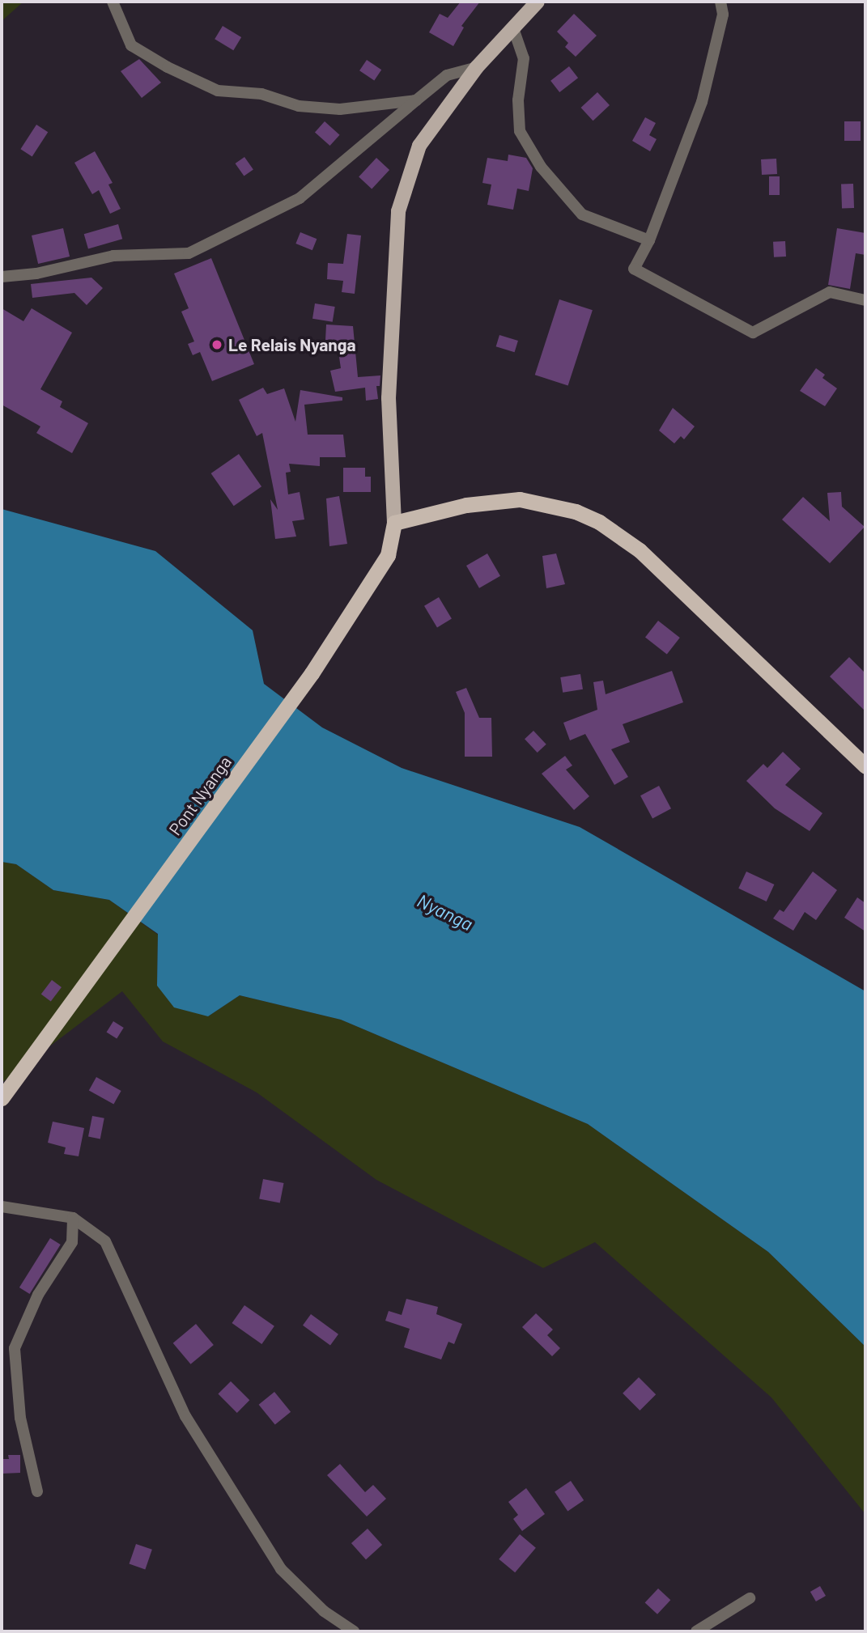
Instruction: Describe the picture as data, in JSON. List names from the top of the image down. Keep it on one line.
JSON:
{"streets":{"highway":["Pont Nyanga"]},"water":["Nyanga"],"places":["Le Relais Nyanga"]}
